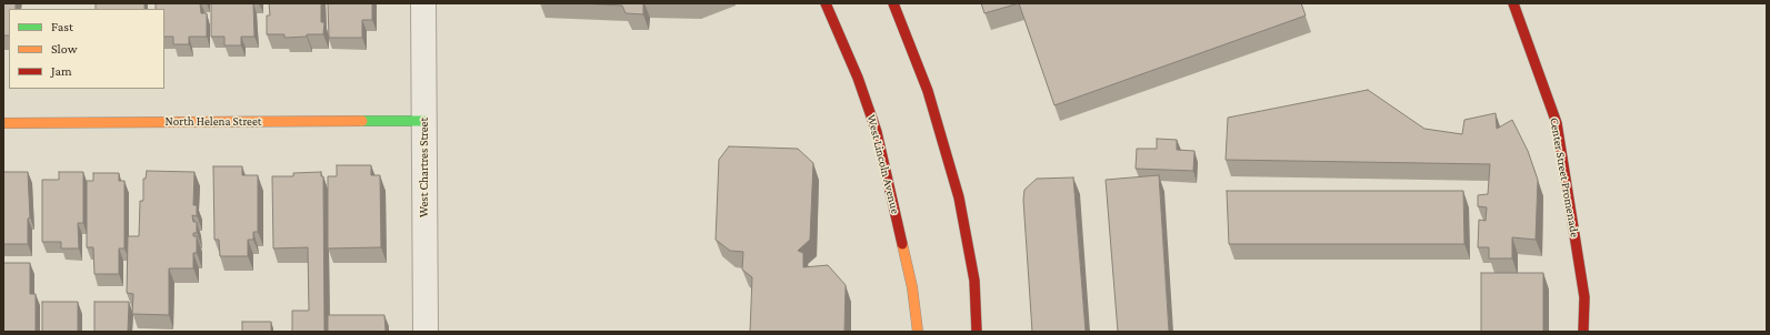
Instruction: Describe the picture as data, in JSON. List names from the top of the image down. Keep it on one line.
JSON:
{"streets":{"street":["North Helena Street","West Lincoln Avenue","West Chartres Street","Center Street Promenade"]},"crossings":[["North Helena Street","West Chartres Street"]],"legend":["Fast","Slow","Jam"]}
